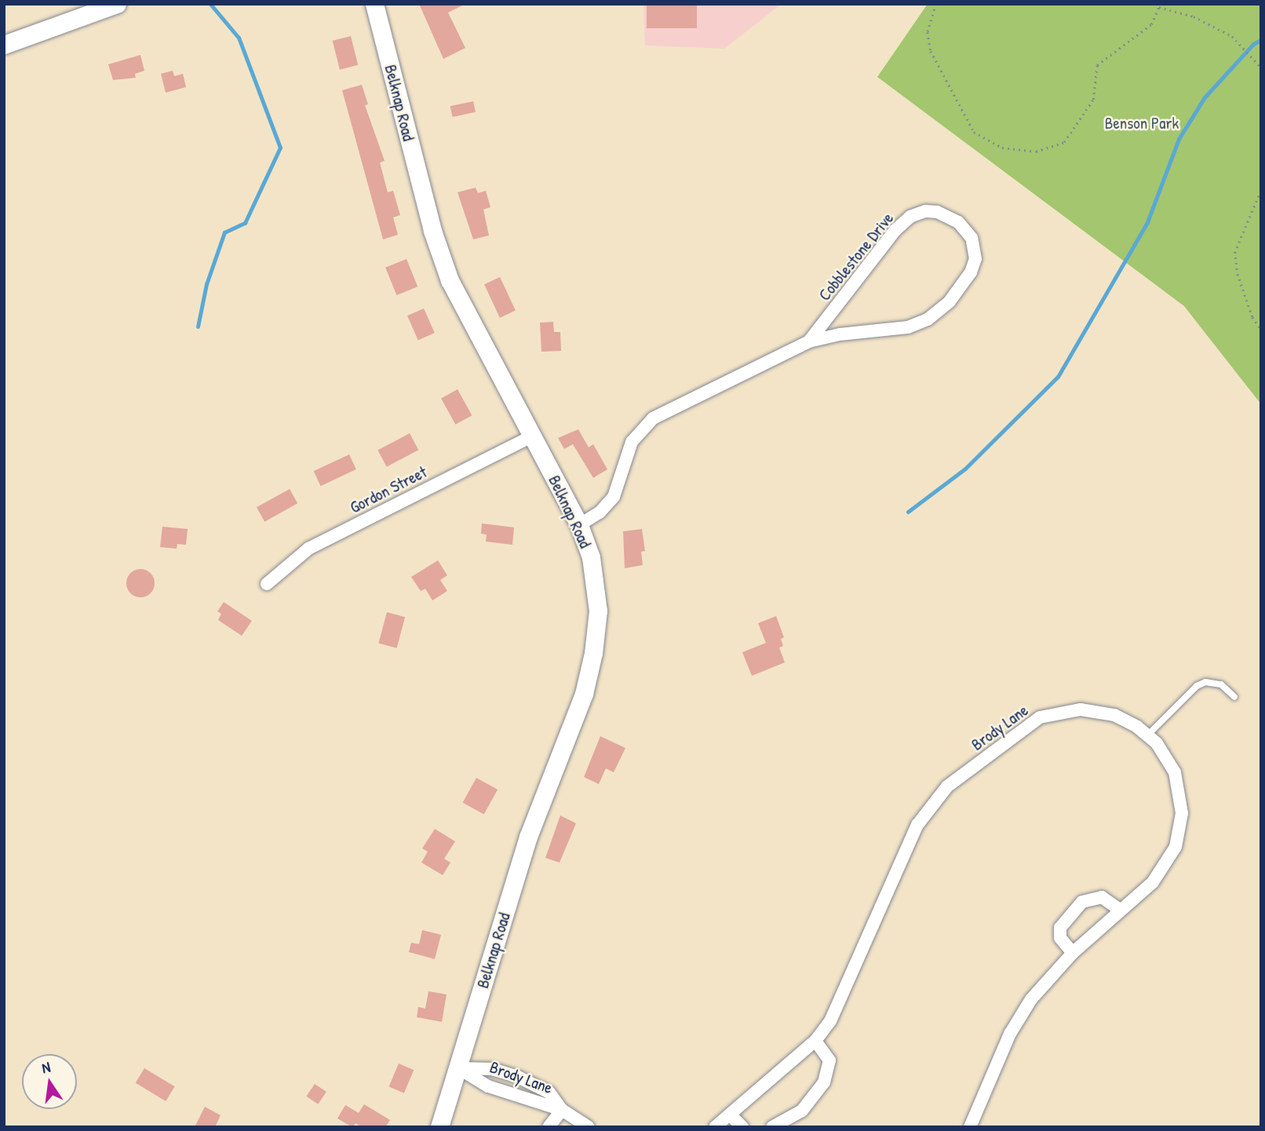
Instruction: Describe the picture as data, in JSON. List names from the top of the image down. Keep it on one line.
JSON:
{"streets":{"street":["Belknap Road","Cobblestone Drive","Gordon Street","Brody Lane"]},"crossings":[["Belknap Road","Cobblestone Drive"],["Belknap Road","Gordon Street"],["Belknap Road","Brody Lane"]],"parks":["Benson Park"],"north":"top"}
